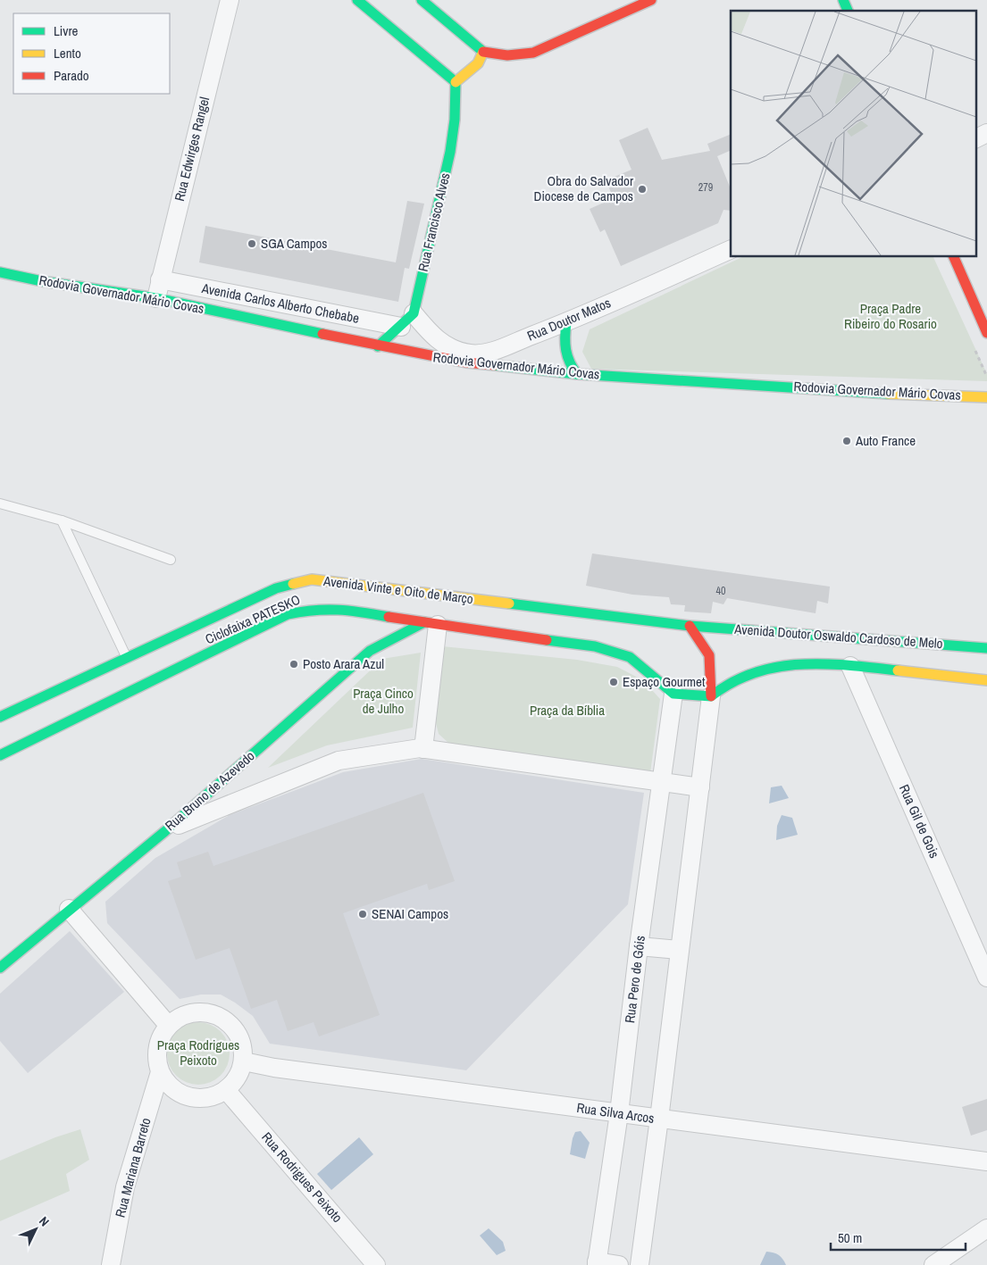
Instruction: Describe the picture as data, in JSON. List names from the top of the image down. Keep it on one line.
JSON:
{"streets":{"main road":["Rua Francisco Alves","Rodovia Governador Mário Covas","Avenida Vinte e Oito de Março","Avenida Doutor Oswaldo Cardoso de Melo","Rua Bruno de Azevedo"],"street":["Rua Edwirges Rangel","Avenida Carlos Alberto Chebabe","Rua Doutor Matos","Rua Gil de Gois","Rua Pero de Góis","Rua Silva Arcos","Rua Mariana Barreto","Rua Rodrigues Peixoto"]},"crossings":[["Rua Edwirges Rangel","Rodovia Governador Mário Covas"],["Rua Edwirges Rangel","Avenida Carlos Alberto Chebabe"],["Rua Francisco Alves","Rua Doutor Matos"],["Avenida Vinte e Oito de Março","Avenida Doutor Oswaldo Cardoso de Melo"],["Avenida Vinte e Oito de Março","Rua Bruno de Azevedo"],["Rua Pero de Góis","Rua Silva Arcos"],["Rua Silva Arcos","Rua Mariana Barreto"],["Rua Silva Arcos","Rua Rodrigues Peixoto"],["Rua Mariana Barreto","Rua Rodrigues Peixoto"]],"parks":["Praça Padre Ribeiro do Rosario","Praça Cinco de Julho","Praça da Bíblia","Praça Rodrigues Peixoto"],"places":["Obra do Salvador Diocese de Campos","SGA Campos","Auto France","Posto Arara Azul","Espaço Gourmet","SENAI Campos"],"house_numbers":["279","40"],"legend":["Livre","Lento","Parado"],"scale_bar":"50 m","north":"top right"}
